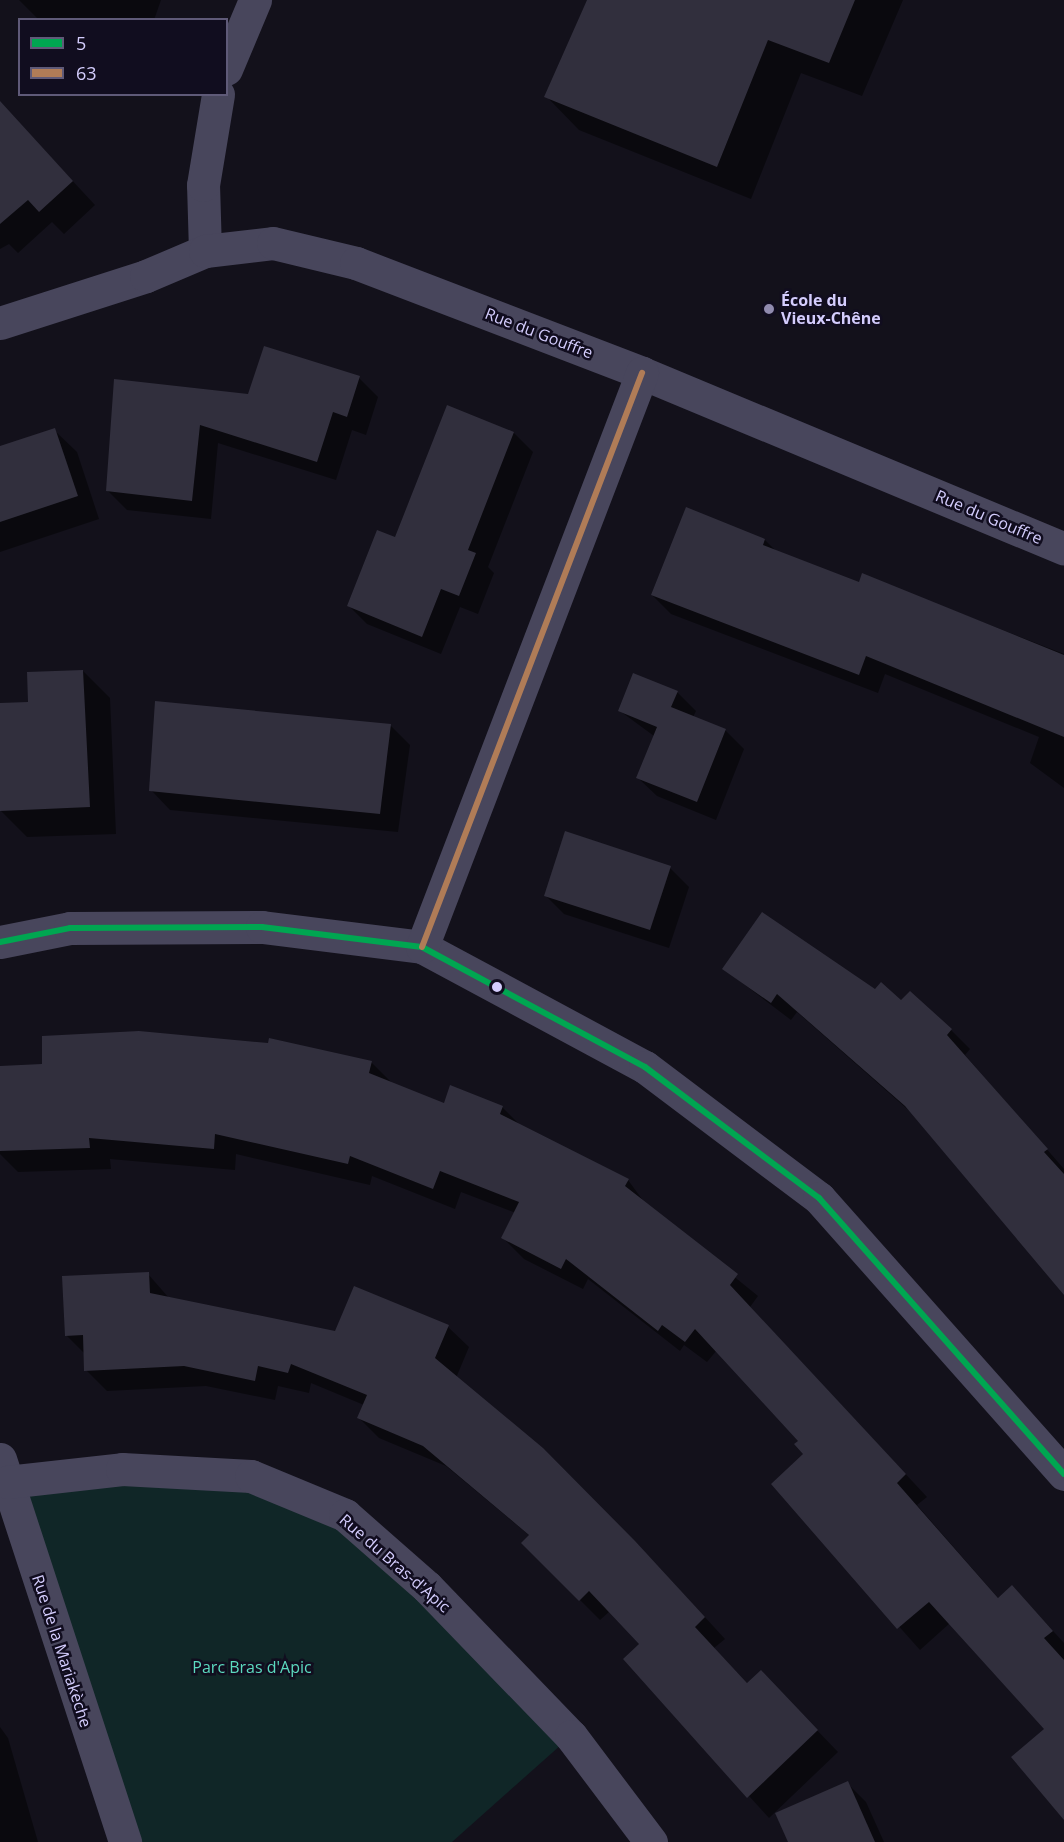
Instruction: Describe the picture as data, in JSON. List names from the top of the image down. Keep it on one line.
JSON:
{"streets":{"street":["Rue du Gouffre","Rue du Bras-d'Apic","Rue de la Mariakèche"]},"crossings":[["Rue du Bras-d'Apic","Rue de la Mariakèche"]],"parks":["Parc Bras d'Apic"],"places":["École du Vieux-Chêne"],"lines":["transit line 63","transit line 5"],"legend":["5","63"]}
